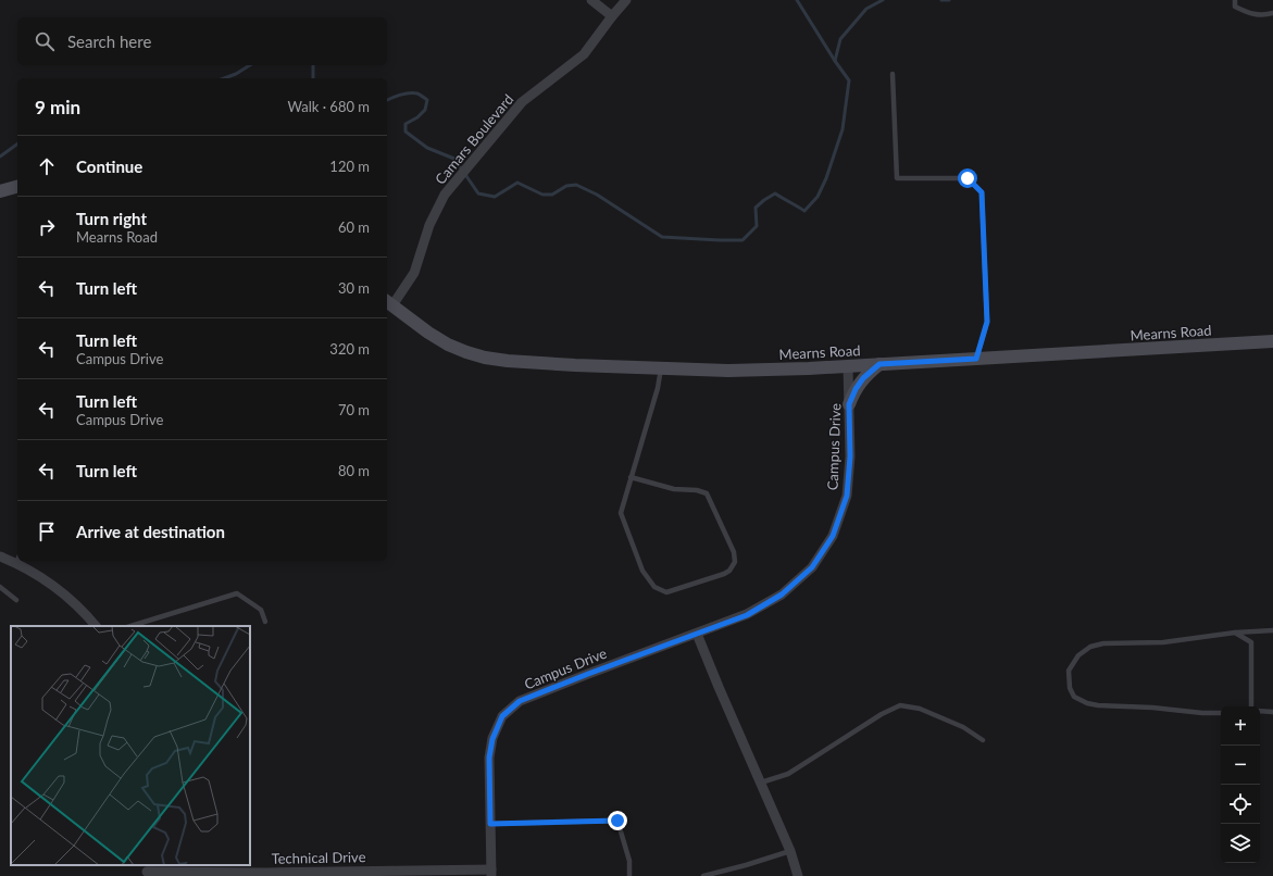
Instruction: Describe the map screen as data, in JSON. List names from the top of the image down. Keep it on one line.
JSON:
{"streets":{"street":["Camars Boulevard","Mearns Road","Campus Drive","Technical Drive"]},"crossings":[["Camars Boulevard","Mearns Road"],["Mearns Road","Campus Drive"],["Campus Drive","Technical Drive"]],"page":{"search":"Search here","heading":["9 min","Walk · 680 m"],"list":[["Continue","120 m"],["Turn right","Mearns Road","60 m"],["Turn left","30 m"],["Turn left","Campus Drive","320 m"],["Turn left","Campus Drive","70 m"],["Turn left","80 m"],"Arrive at destination"],"map_buttons":["+","−"]}}
